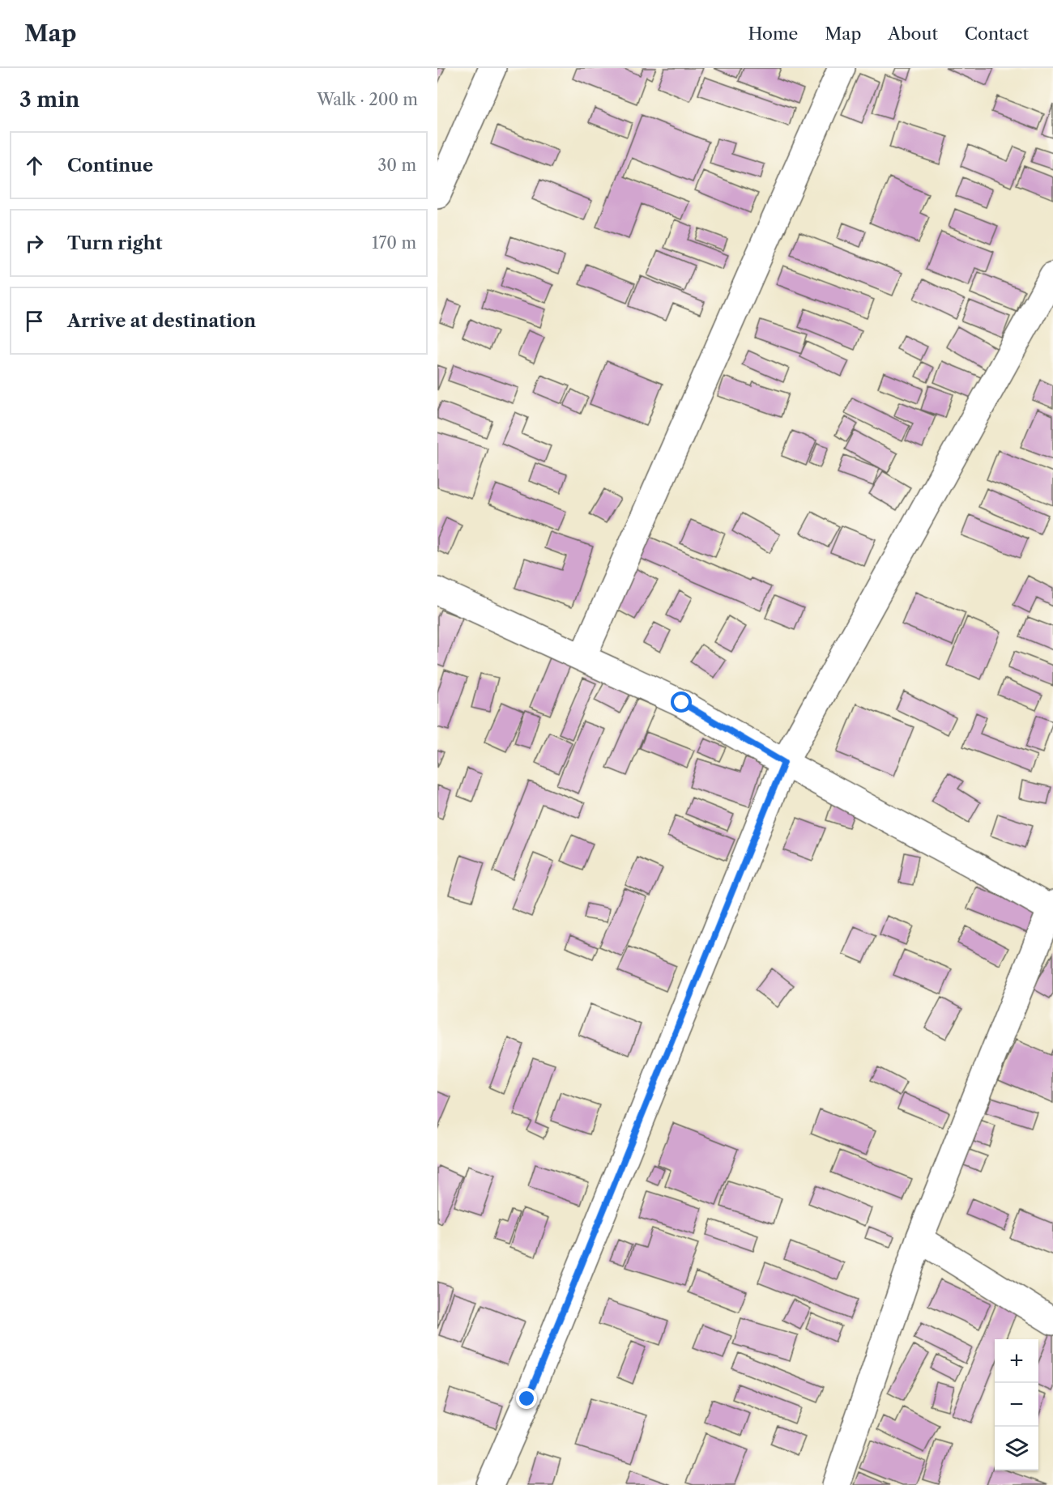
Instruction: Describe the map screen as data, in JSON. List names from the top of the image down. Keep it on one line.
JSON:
{"page":{"header":"Map","nav":["Home","Map","About","Contact"],"heading":["3 min","Walk · 200 m"],"list":[["Continue","30 m"],["Turn right","170 m"],"Arrive at destination"],"map_buttons":["+","−"]}}
